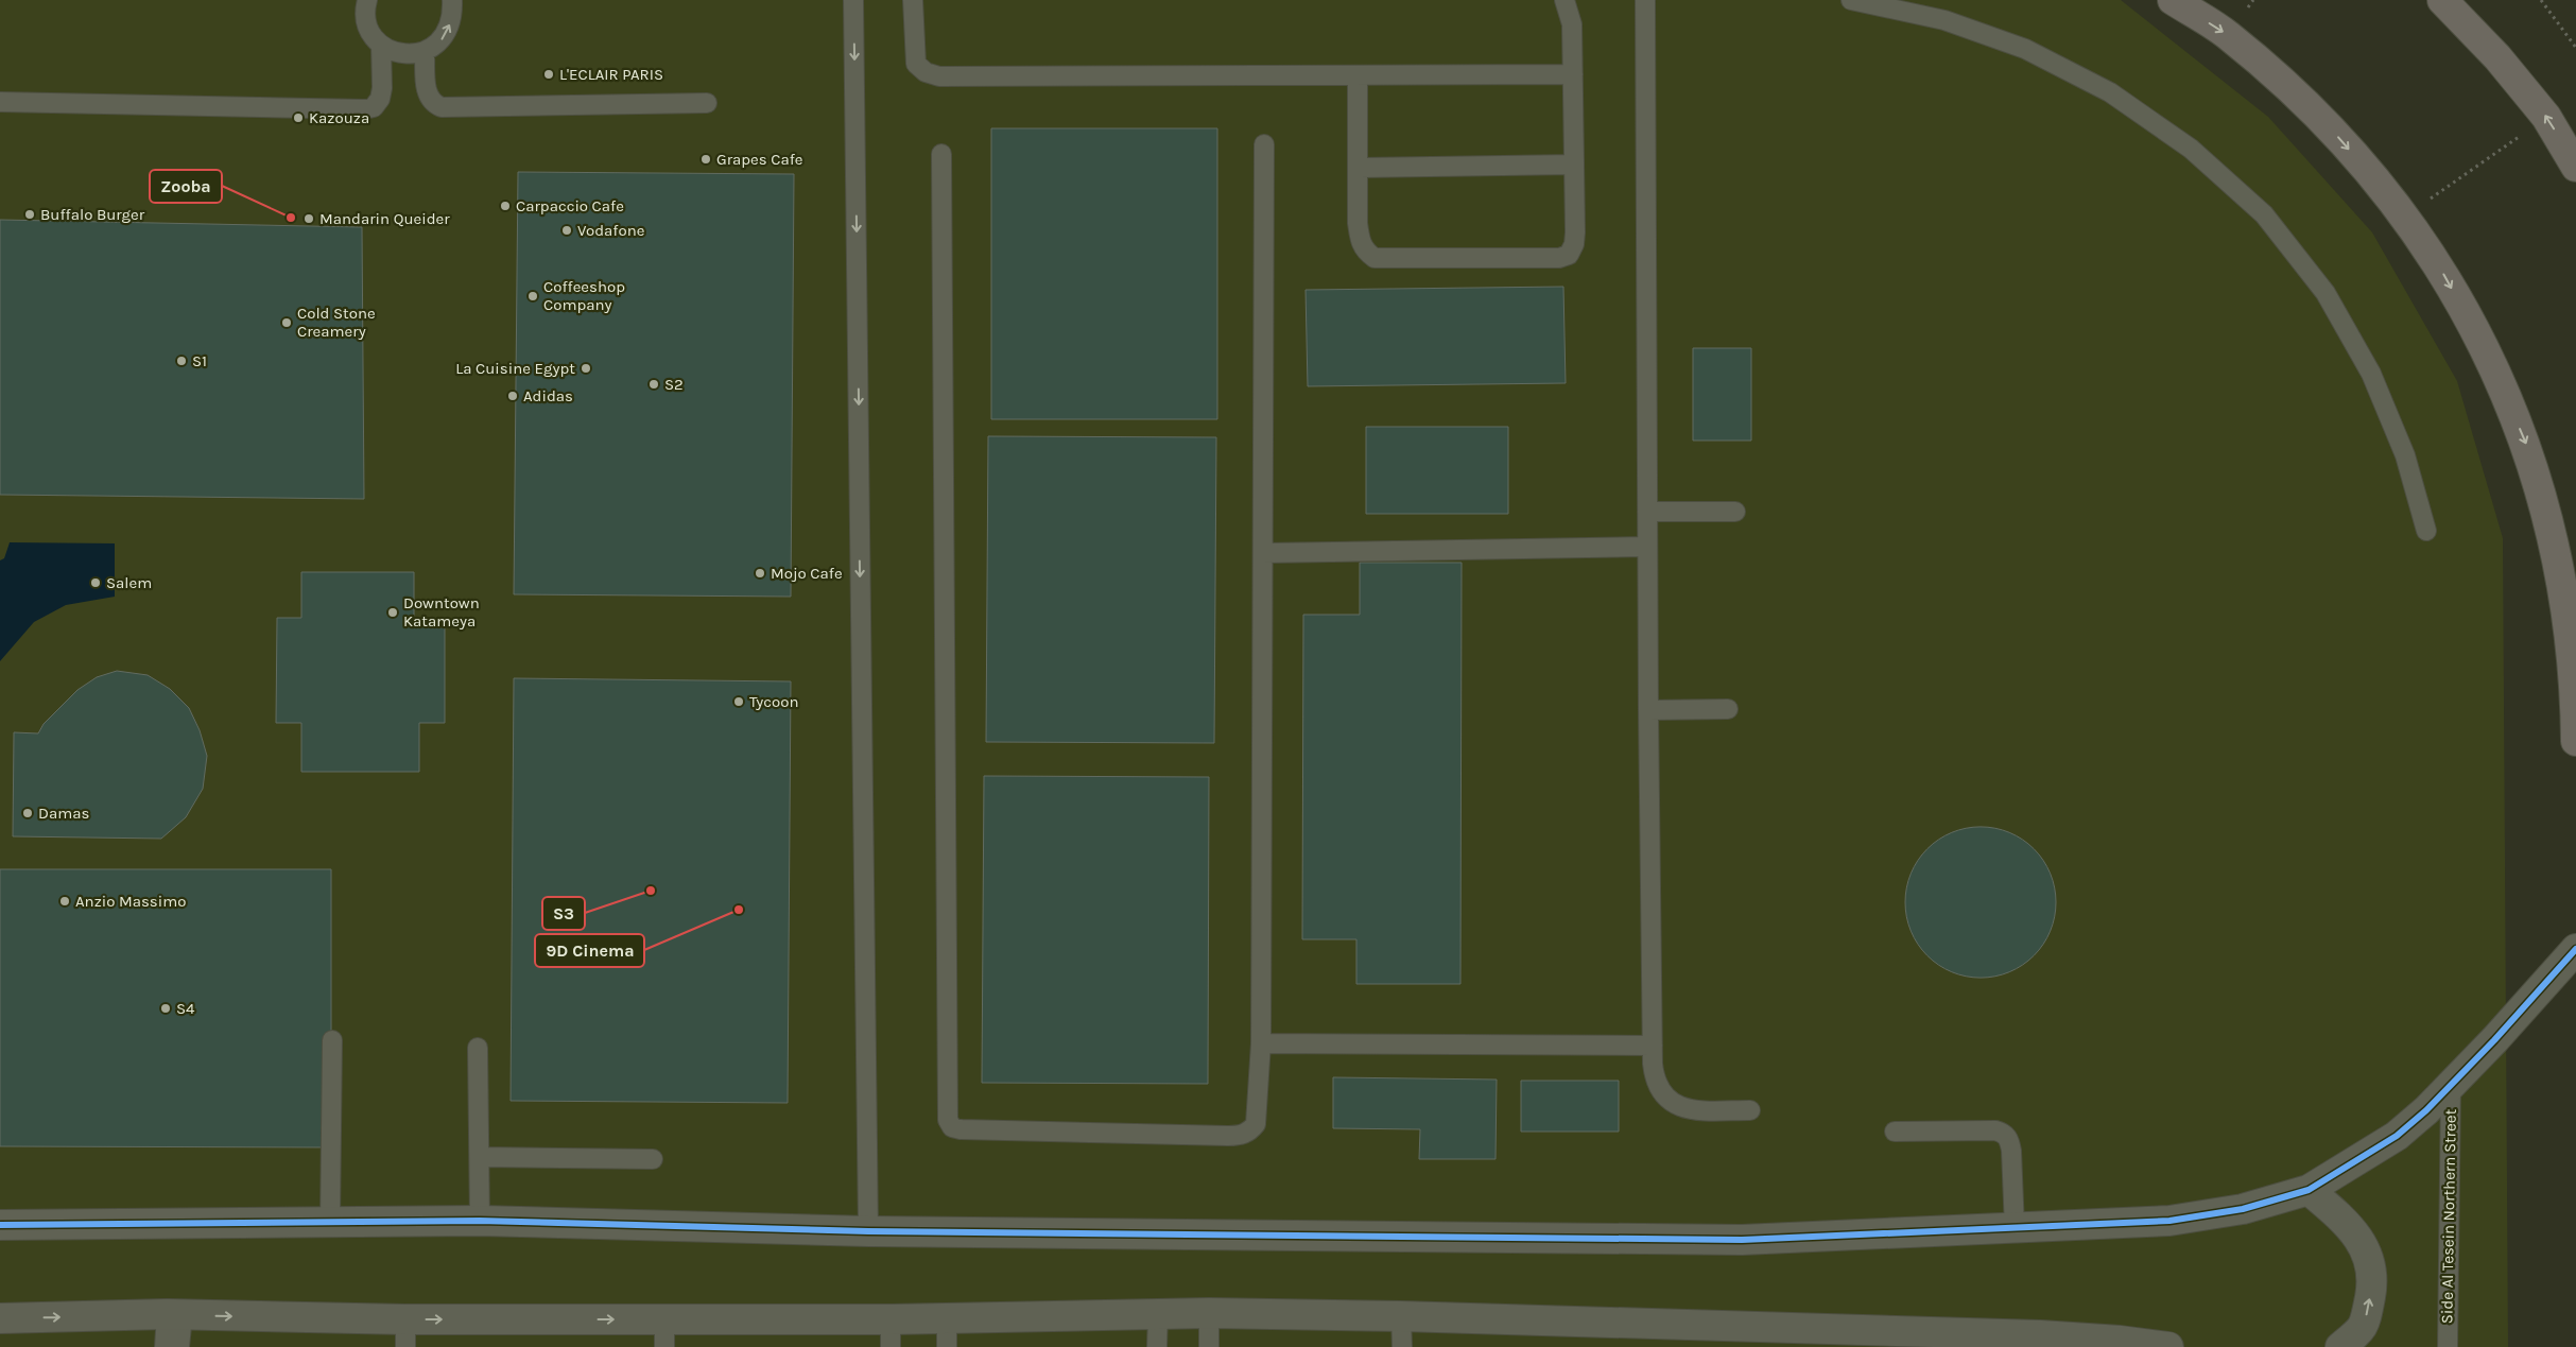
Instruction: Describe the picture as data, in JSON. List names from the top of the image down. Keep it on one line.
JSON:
{"streets":{"lane":["Side Al Tesein Northern Street"]},"places":["L'ECLAIR PARIS","Kazouza","Grapes Cafe","Carpaccio Cafe","Buffalo Burger","Zooba","Mandarin Queider","Vodafone","Coffeeshop Company","Cold Stone Creamery","S1","La Cuisine Egypt","S2","Adidas","Mojo Cafe","Salem","Downtown Katameya","Tycoon","Damas","S3","Anzio Massimo","9D Cinema","S4"]}
